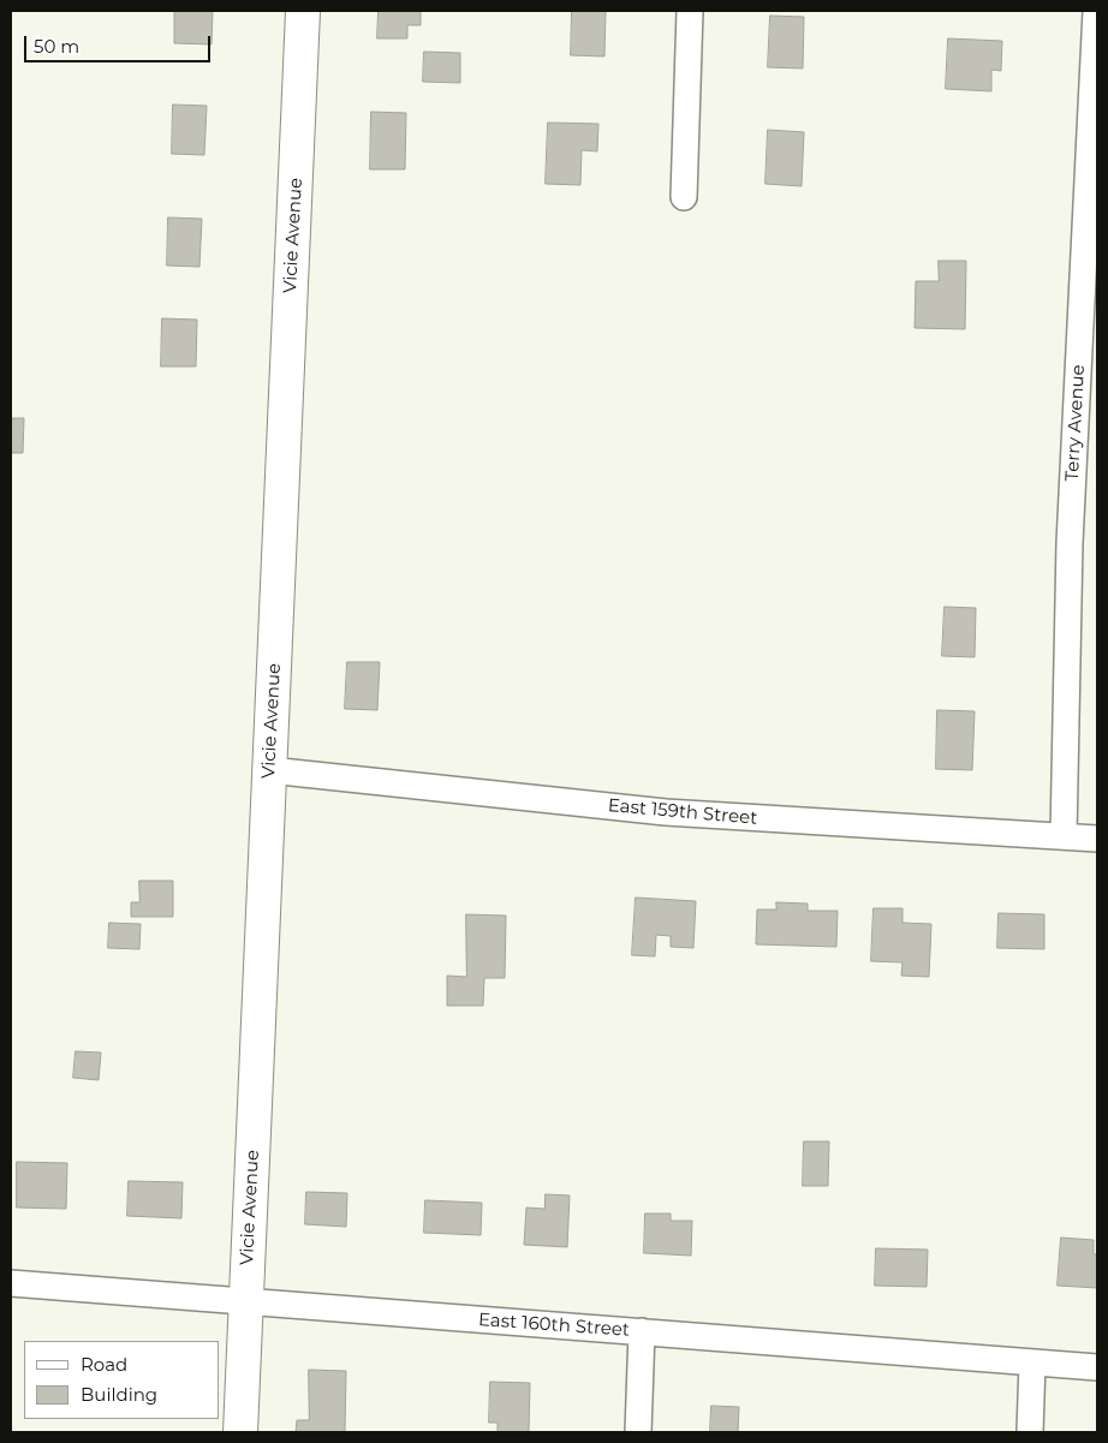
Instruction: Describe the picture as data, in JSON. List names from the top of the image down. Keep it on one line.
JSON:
{"streets":{"street":["Vicie Avenue","Terry Avenue","East 159th Street","East 160th Street"]},"crossings":[["Vicie Avenue","East 159th Street"],["Vicie Avenue","East 160th Street"],["Terry Avenue","East 159th Street"]],"legend":["Road","Building"],"scale_bar":"50 m"}
